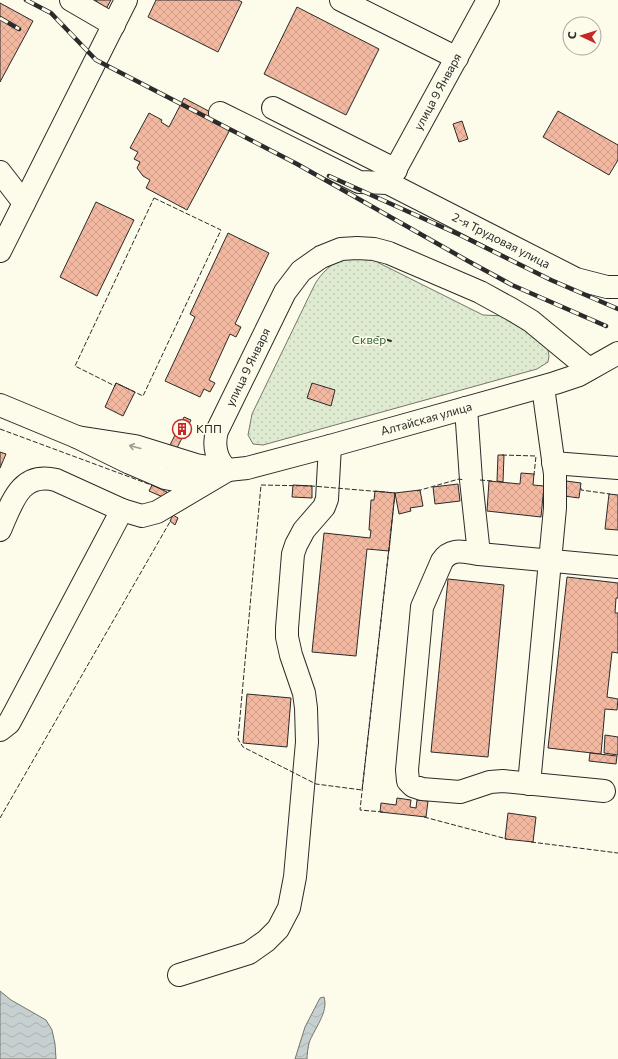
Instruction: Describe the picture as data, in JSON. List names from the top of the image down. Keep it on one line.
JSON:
{"streets":{"street":["улица 9 Января","2-я Трудовая улица","Алтайская улица"]},"crossings":[["улица 9 Января","2-я Трудовая улица"],["улица 9 Января","Алтайская улица"]],"parks":["Сквер"],"places":{"building":["КПП"]},"north":"left"}
